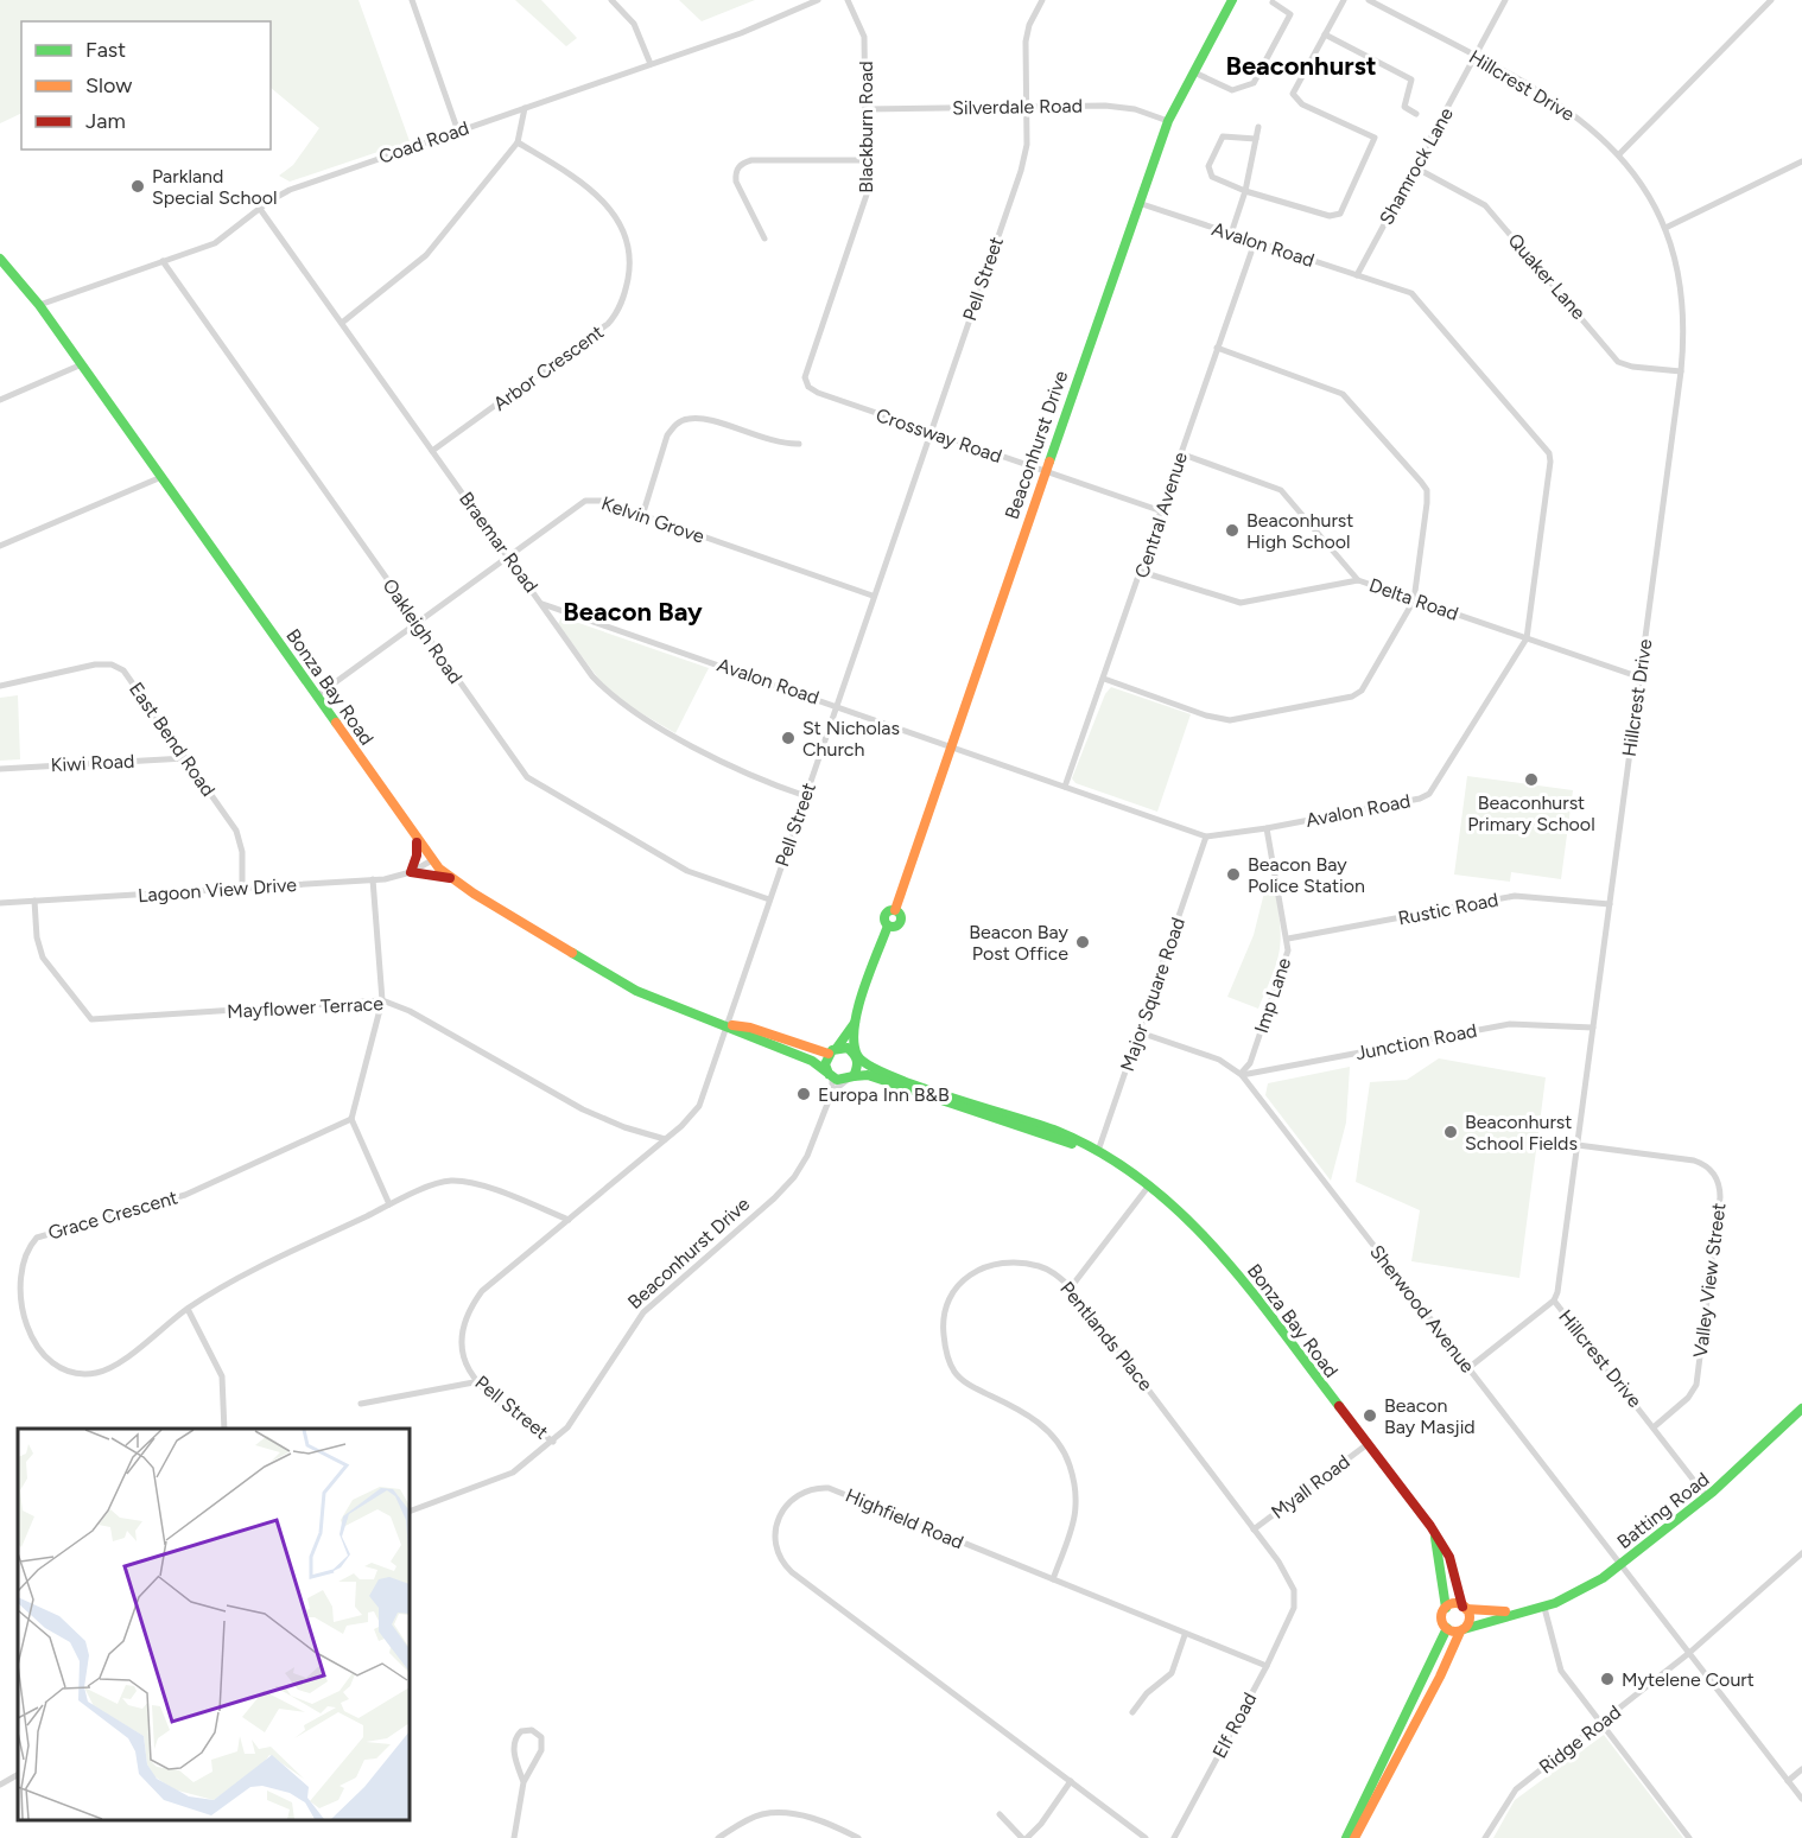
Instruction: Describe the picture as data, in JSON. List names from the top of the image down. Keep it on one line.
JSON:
{"streets":{"street":["Hillcrest Drive","Silverdale Road","Blackburn Road","Coad Road","Shamrock Lane","Avalon Road","Quaker Lane","Pell Street","Arbor Crescent","Crossway Road","Beaconhurst Drive","Central Avenue","Kelvin Grove","Braemar Road","Delta Road","Oakleigh Road","Bonza Bay Road","East Bend Road","Kiwi Road","Lagoon View Drive","Rustic Road","Major Square Road","Imp Lane","Mayflower Terrace","Junction Road","Grace Crescent","Valley View Street","Sherwood Avenue","Pentlands Place","Myall Road","Batting Road","Highfield Road","Elf Road","Ridge Road"]},"crossings":[["Hillcrest Drive","Shamrock Lane"],["Hillcrest Drive","Quaker Lane"],["Hillcrest Drive","Delta Road"],["Hillcrest Drive","Rustic Road"],["Hillcrest Drive","Junction Road"],["Hillcrest Drive","Valley View Street"],["Hillcrest Drive","Batting Road"],["Silverdale Road","Blackburn Road"],["Silverdale Road","Pell Street"],["Silverdale Road","Beaconhurst Drive"],["Blackburn Road","Crossway Road"],["Coad Road","Braemar Road"],["Coad Road","Oakleigh Road"],["Coad Road","Bonza Bay Road"],["Shamrock Lane","Avalon Road"],["Shamrock Lane","Quaker Lane"],["Avalon Road","Pell Street"],["Avalon Road","Beaconhurst Drive"],["Avalon Road","Central Avenue"],["Avalon Road","Braemar Road"],["Avalon Road","Delta Road"],["Avalon Road","Major Square Road"],["Avalon Road","Imp Lane"],["Pell Street","Crossway Road"],["Pell Street","Beaconhurst Drive"],["Pell Street","Kelvin Grove"],["Pell Street","Braemar Road"],["Pell Street","Oakleigh Road"],["Pell Street","Bonza Bay Road"],["Pell Street","Mayflower Terrace"],["Pell Street","Grace Crescent"],["Arbor Crescent","Braemar Road"],["Crossway Road","Beaconhurst Drive"],["Crossway Road","Central Avenue"],["Beaconhurst Drive","Bonza Bay Road"],["Central Avenue","Delta Road"],["Kelvin Grove","Braemar Road"],["Kelvin Grove","Oakleigh Road"],["Kelvin Grove","Bonza Bay Road"],["Bonza Bay Road","Lagoon View Drive"],["Bonza Bay Road","Major Square Road"],["Bonza Bay Road","Myall Road"],["Bonza Bay Road","Batting Road"],["East Bend Road","Kiwi Road"],["East Bend Road","Lagoon View Drive"],["Lagoon View Drive","Mayflower Terrace"],["Rustic Road","Imp Lane"],["Major Square Road","Sherwood Avenue"],["Imp Lane","Junction Road"],["Imp Lane","Sherwood Avenue"],["Junction Road","Sherwood Avenue"],["Sherwood Avenue","Batting Road"],["Sherwood Avenue","Ridge Road"],["Pentlands Place","Myall Road"],["Pentlands Place","Highfield Road"],["Pentlands Place","Elf Road"],["Highfield Road","Elf Road"]],"districts":["Beaconhurst","Beacon Bay"],"places":["Parkland Special School","Beaconhurst High School","St Nicholas Church","Beaconhurst Primary School","Beacon Bay Police Station","Beacon Bay Post Office","Europa Inn B&B","Beaconhurst School Fields","Beacon Bay Masjid","Mytelene Court"],"legend":["Fast","Slow","Jam"]}
